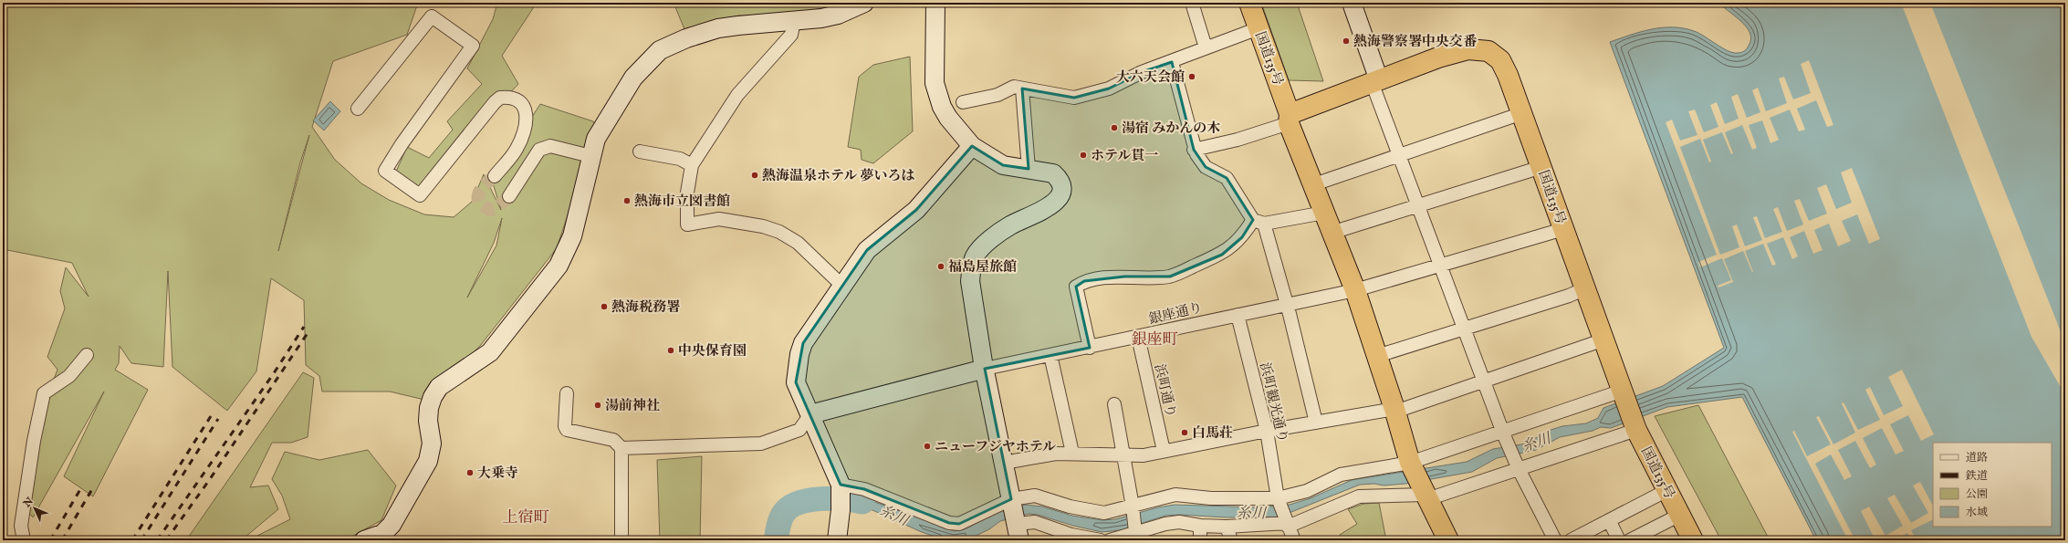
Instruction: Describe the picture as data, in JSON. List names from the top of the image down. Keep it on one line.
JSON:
{"streets":{"highway":["国道135号"],"street":["銀座通り","浜町通り","浜町観光通り"]},"crossings":[["国道135号","銀座通り"],["銀座通り","浜町通り"],["銀座通り","浜町観光通り"]],"districts":["銀座町","上宿町"],"water":["糸川"],"places":["熱海警察署中央交番","大六天会館","湯宿 みかんの木","ホテル貫一","熱海温泉ホテル 夢いろは","熱海市立図書館","福島屋旅館","熱海税務署","中央保育園","湯前神社","白馬荘","ニューフジヤホテル","大乗寺"],"legend":["道路","鉄道","公園","水域"],"north":"top left"}
